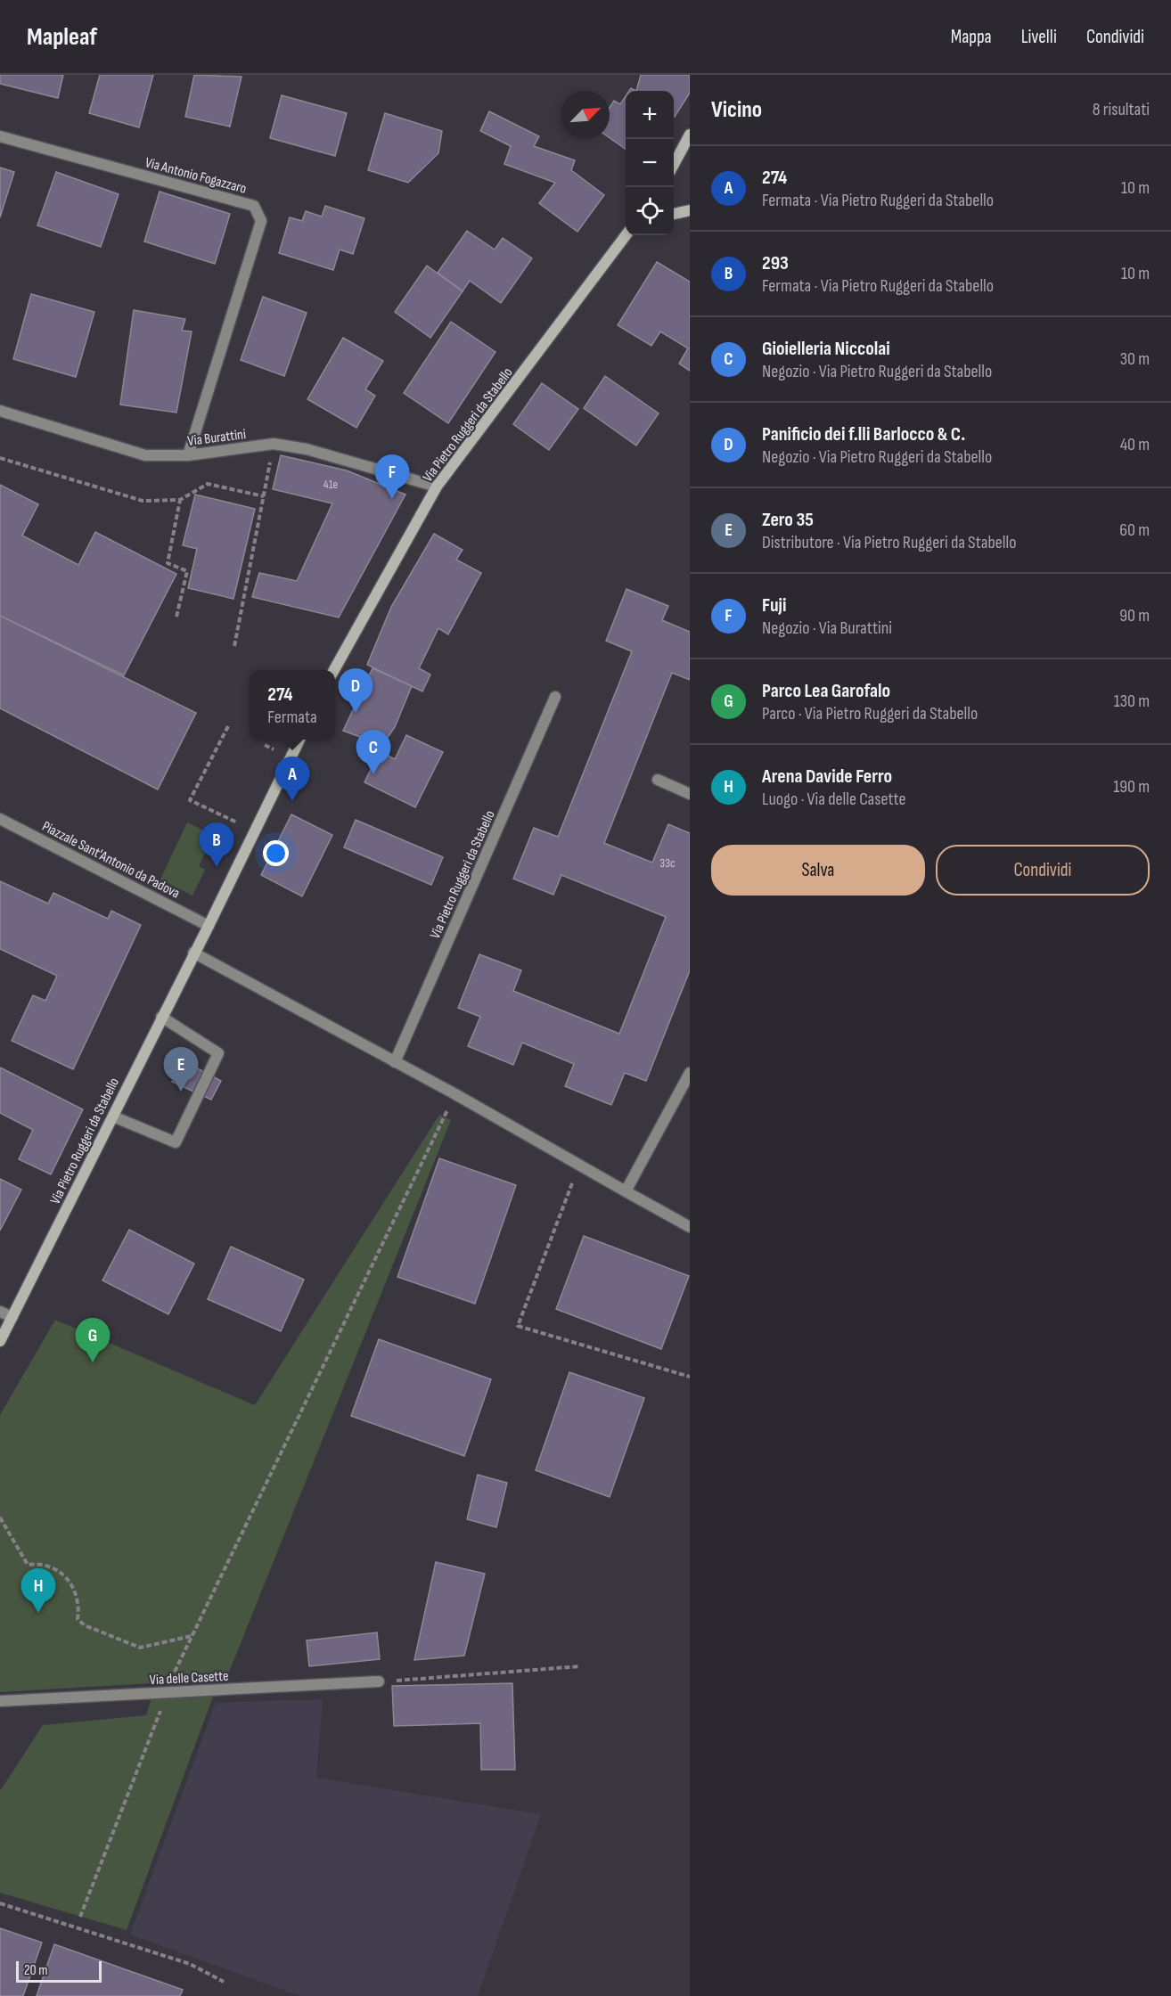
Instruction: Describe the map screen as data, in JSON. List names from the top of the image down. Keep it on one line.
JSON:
{"streets":{"street":["Via Antonio Fogazzaro","Via Pietro Ruggeri da Stabello","Via Burattini","Piazzale Sant'Antonio da Padova","Via delle Casette"]},"crossings":[["Via Antonio Fogazzaro","Via Burattini"],["Via Pietro Ruggeri da Stabello","Via Burattini"],["Via Pietro Ruggeri da Stabello","Piazzale Sant'Antonio da Padova"]],"house_numbers":["41e","33c"],"scale_bar":"20 m","north":"top right","page":{"header":"Mapleaf","nav":["Mappa","Livelli","Condividi"],"heading":["Vicino","8 risultati"],"map_buttons":["+","−"],"list":[{"mark":"A","name":"274","note":"Fermata · Via Pietro Ruggeri da Stabello","value":"10 m"},{"mark":"B","name":"293","note":"Fermata · Via Pietro Ruggeri da Stabello","value":"10 m"},{"mark":"C","name":"Gioielleria Niccolai","note":"Negozio · Via Pietro Ruggeri da Stabello","value":"30 m"},{"mark":"D","name":"Panificio dei f.lli Barlocco & C.","note":"Negozio · Via Pietro Ruggeri da Stabello","value":"40 m"},{"mark":"E","name":"Zero 35","note":"Distributore · Via Pietro Ruggeri da Stabello","value":"60 m"},{"mark":"F","name":"Fuji","note":"Negozio · Via Burattini","value":"90 m"},{"mark":"G","name":"Parco Lea Garofalo","note":"Parco · Via Pietro Ruggeri da Stabello","value":"130 m"},{"mark":"H","name":"Arena Davide Ferro","note":"Luogo · Via delle Casette","value":"190 m"}],"pins":["F","D","C","A","B","E","G","H"],"popup":["274","Fermata"],"buttons":["Salva","Condividi"],"scale":"20 m"}}
